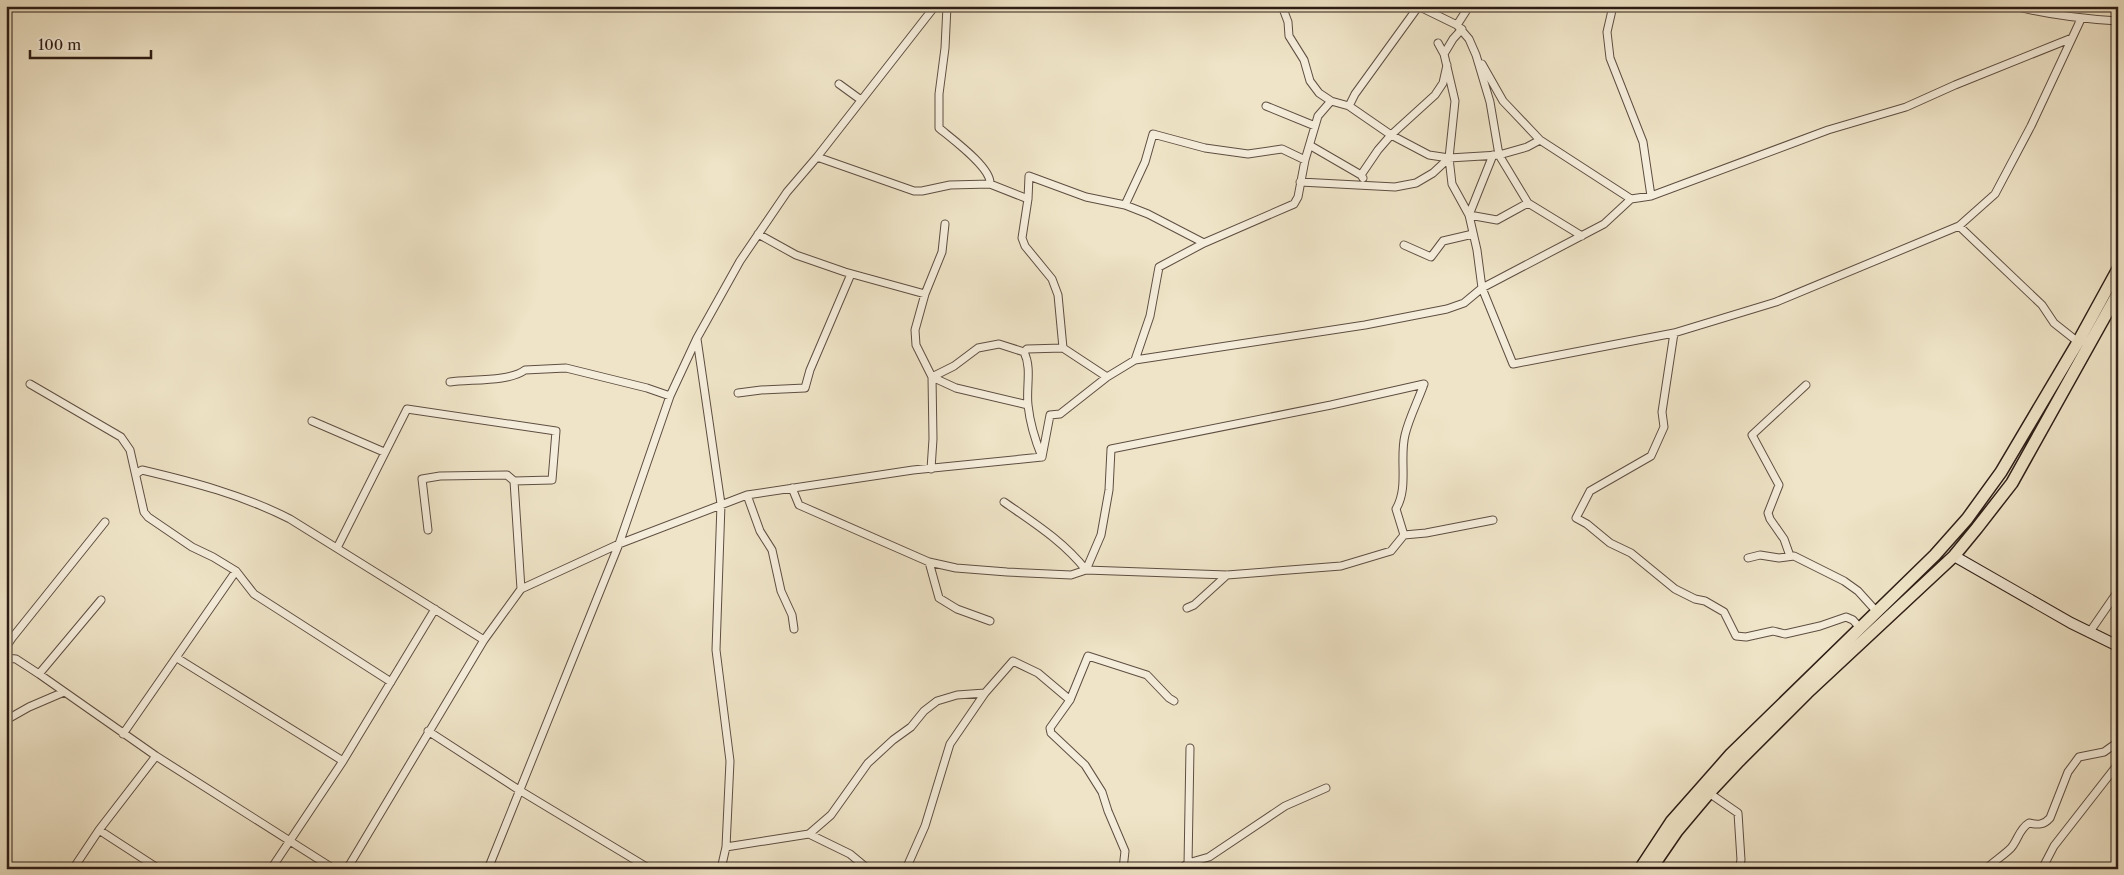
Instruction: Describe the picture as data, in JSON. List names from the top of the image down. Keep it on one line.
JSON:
{"scale_bar":"100 m"}
